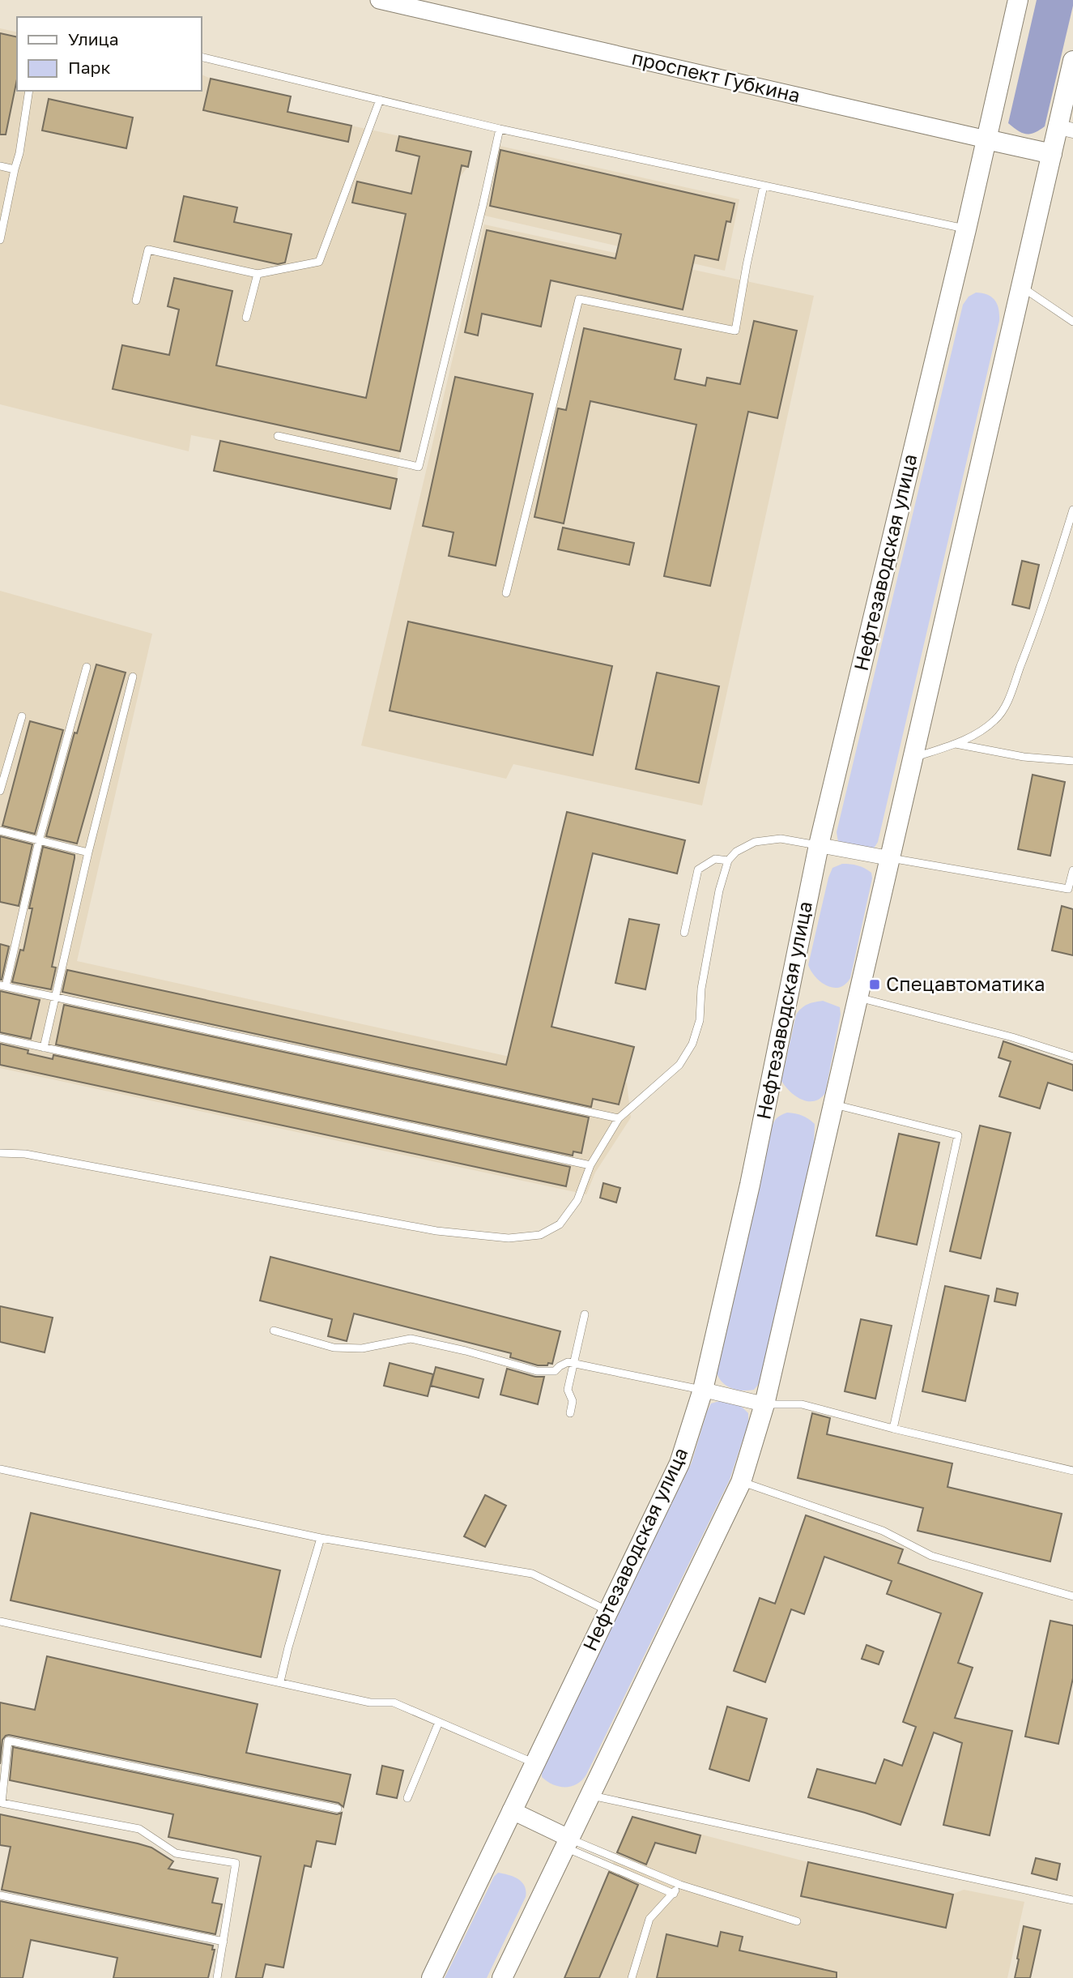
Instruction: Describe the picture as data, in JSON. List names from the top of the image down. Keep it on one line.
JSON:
{"streets":{"main road":["проспект Губкина","Нефтезаводская улица"]},"crossings":[["проспект Губкина","Нефтезаводская улица"]],"places":{"transit":["Спецавтоматика"]},"legend":["Улица","Парк"]}
